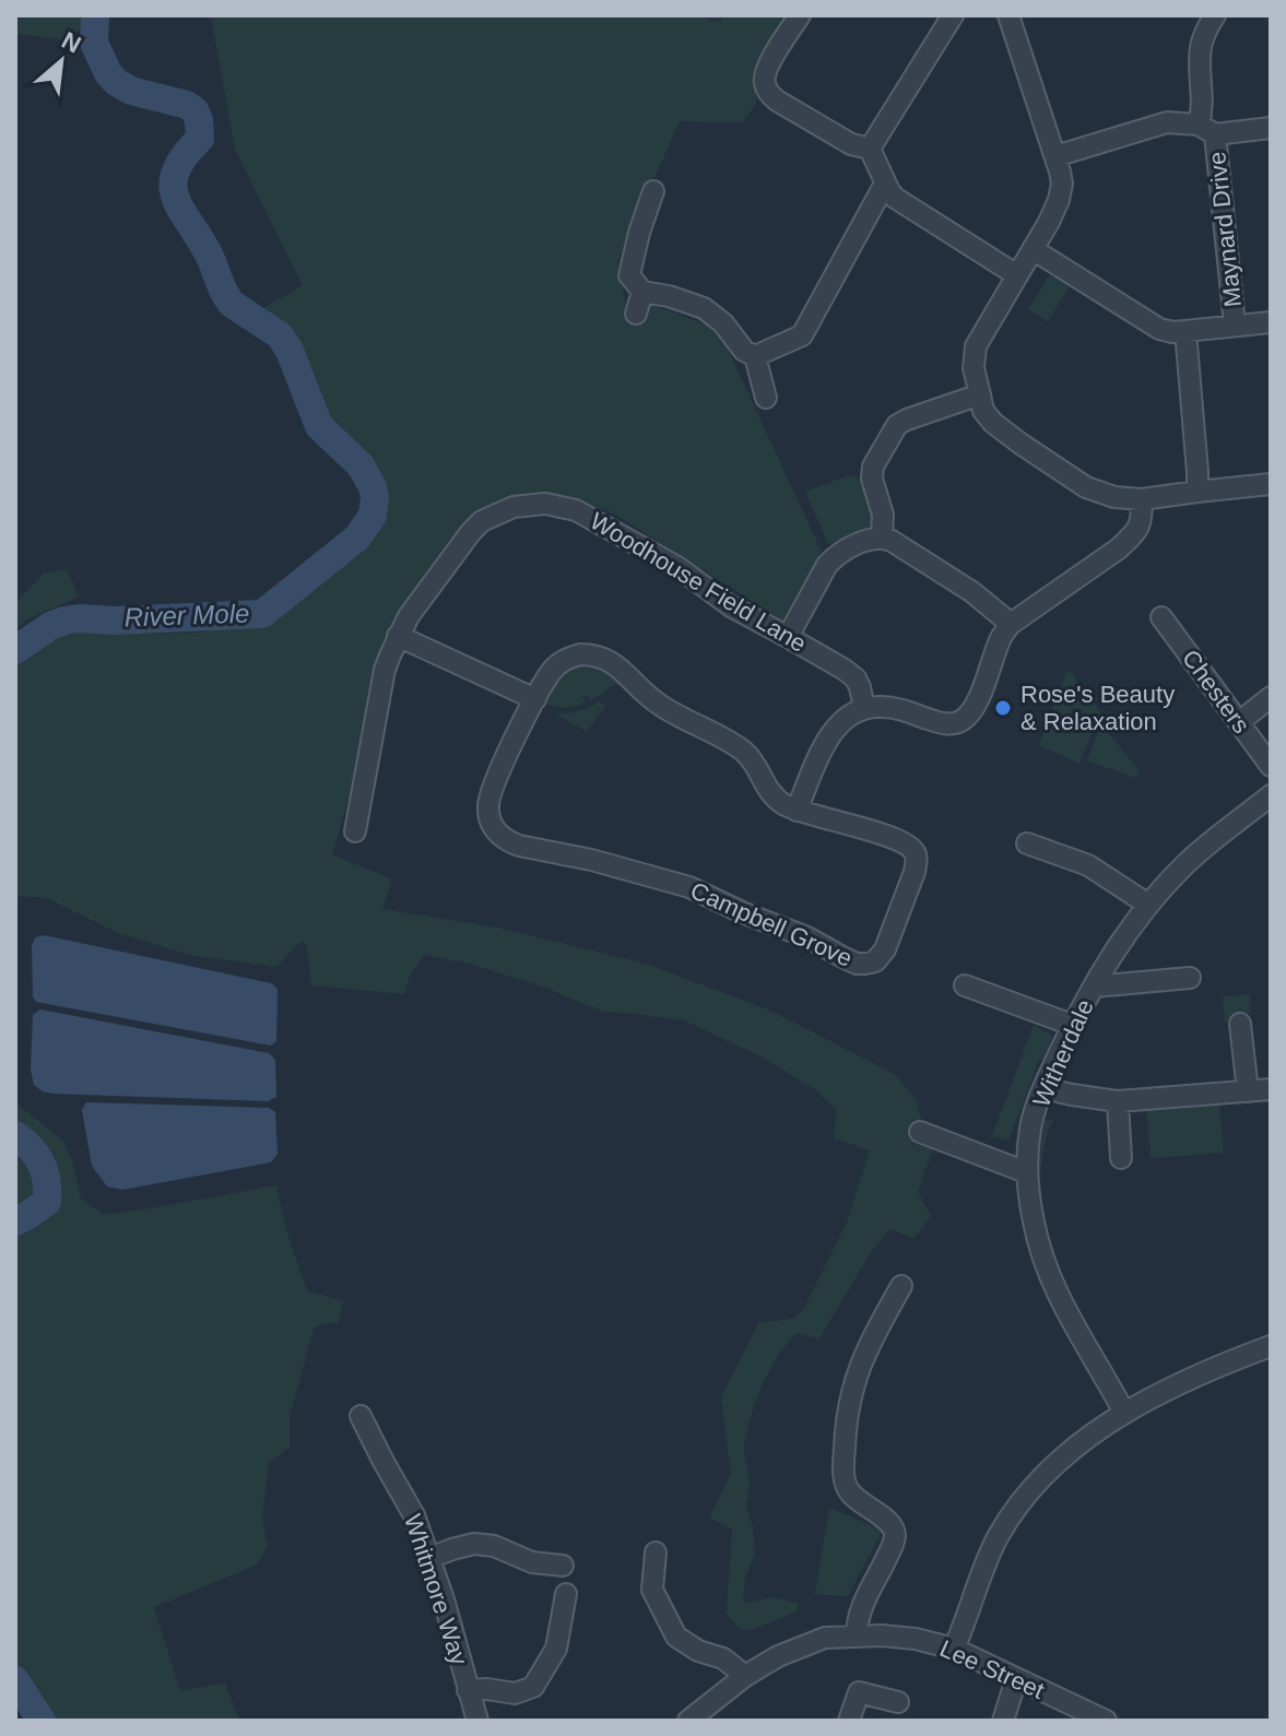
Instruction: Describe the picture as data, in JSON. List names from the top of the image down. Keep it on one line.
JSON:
{"streets":{"street":["Maynard Drive","Woodhouse Field Lane","Chesters","Campbell Grove","Witherdale","Whitmore Way","Lee Street"]},"water":["River Mole"],"places":["Rose's Beauty & Relaxation"],"north":"top right"}
